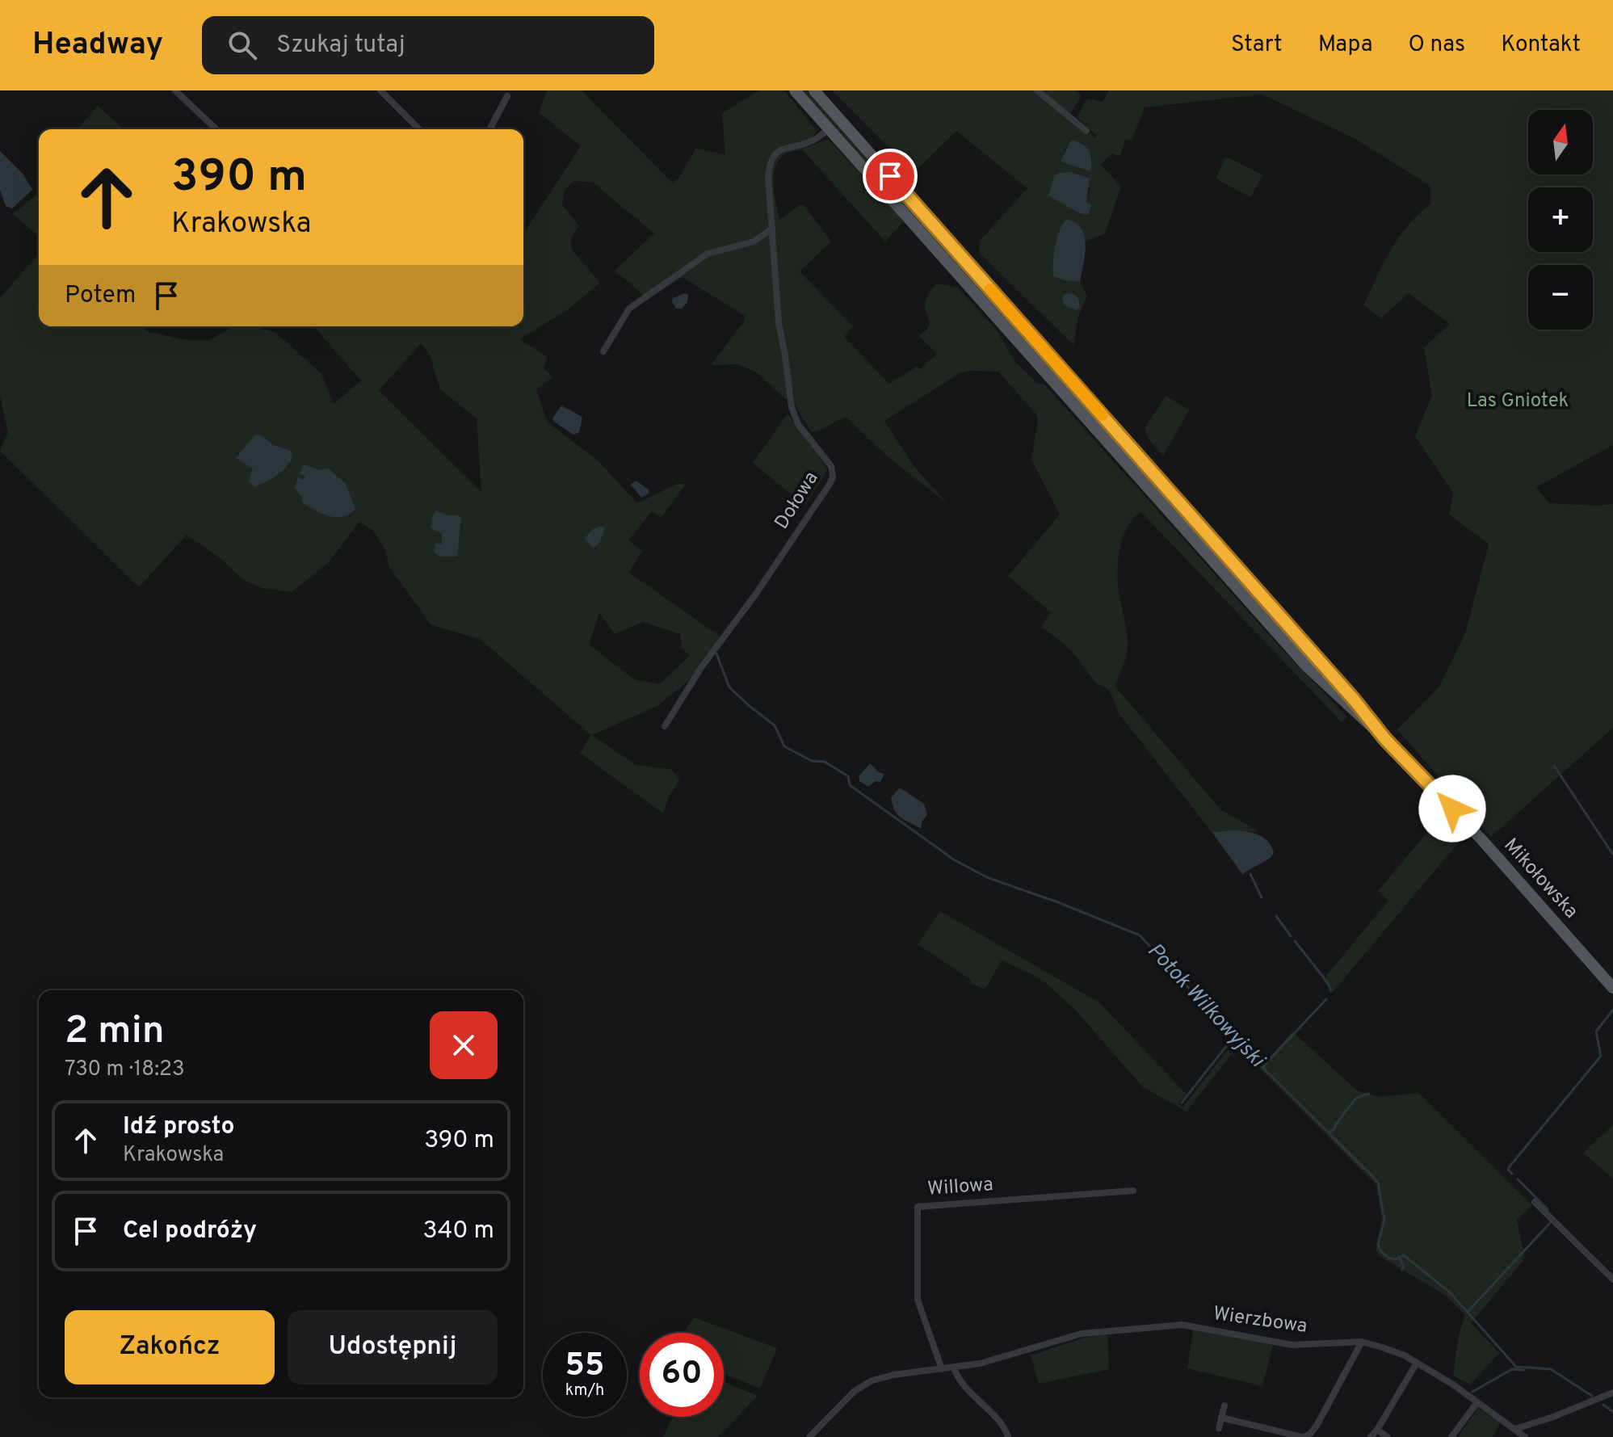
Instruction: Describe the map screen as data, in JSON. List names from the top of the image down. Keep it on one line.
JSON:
{"streets":{"main road":["Mikołowska"],"street":["Dołowa","Willowa","Wierzbowa"]},"crossings":[["Dołowa","Mikołowska"],["Willowa","Wierzbowa"]],"water":["Potok Wilkowyjski"],"parks":["Las Gniotek"],"north":"top","page":{"header":"Headway","search":"Szukaj tutaj","nav":["Start","Mapa","O nas","Kontakt"],"map_buttons":["+","−"],"turn":["390 m","Krakowska"],"then":"Potem","heading":["2 min","730 m · 18:23"],"list":[{"name":"Idź prosto","note":"Krakowska","value":"390 m"},{"name":"Cel podróży","value":"340 m"}],"buttons":["Zakończ","Udostępnij"],"speed":"55 km/h","limit":"60"}}
